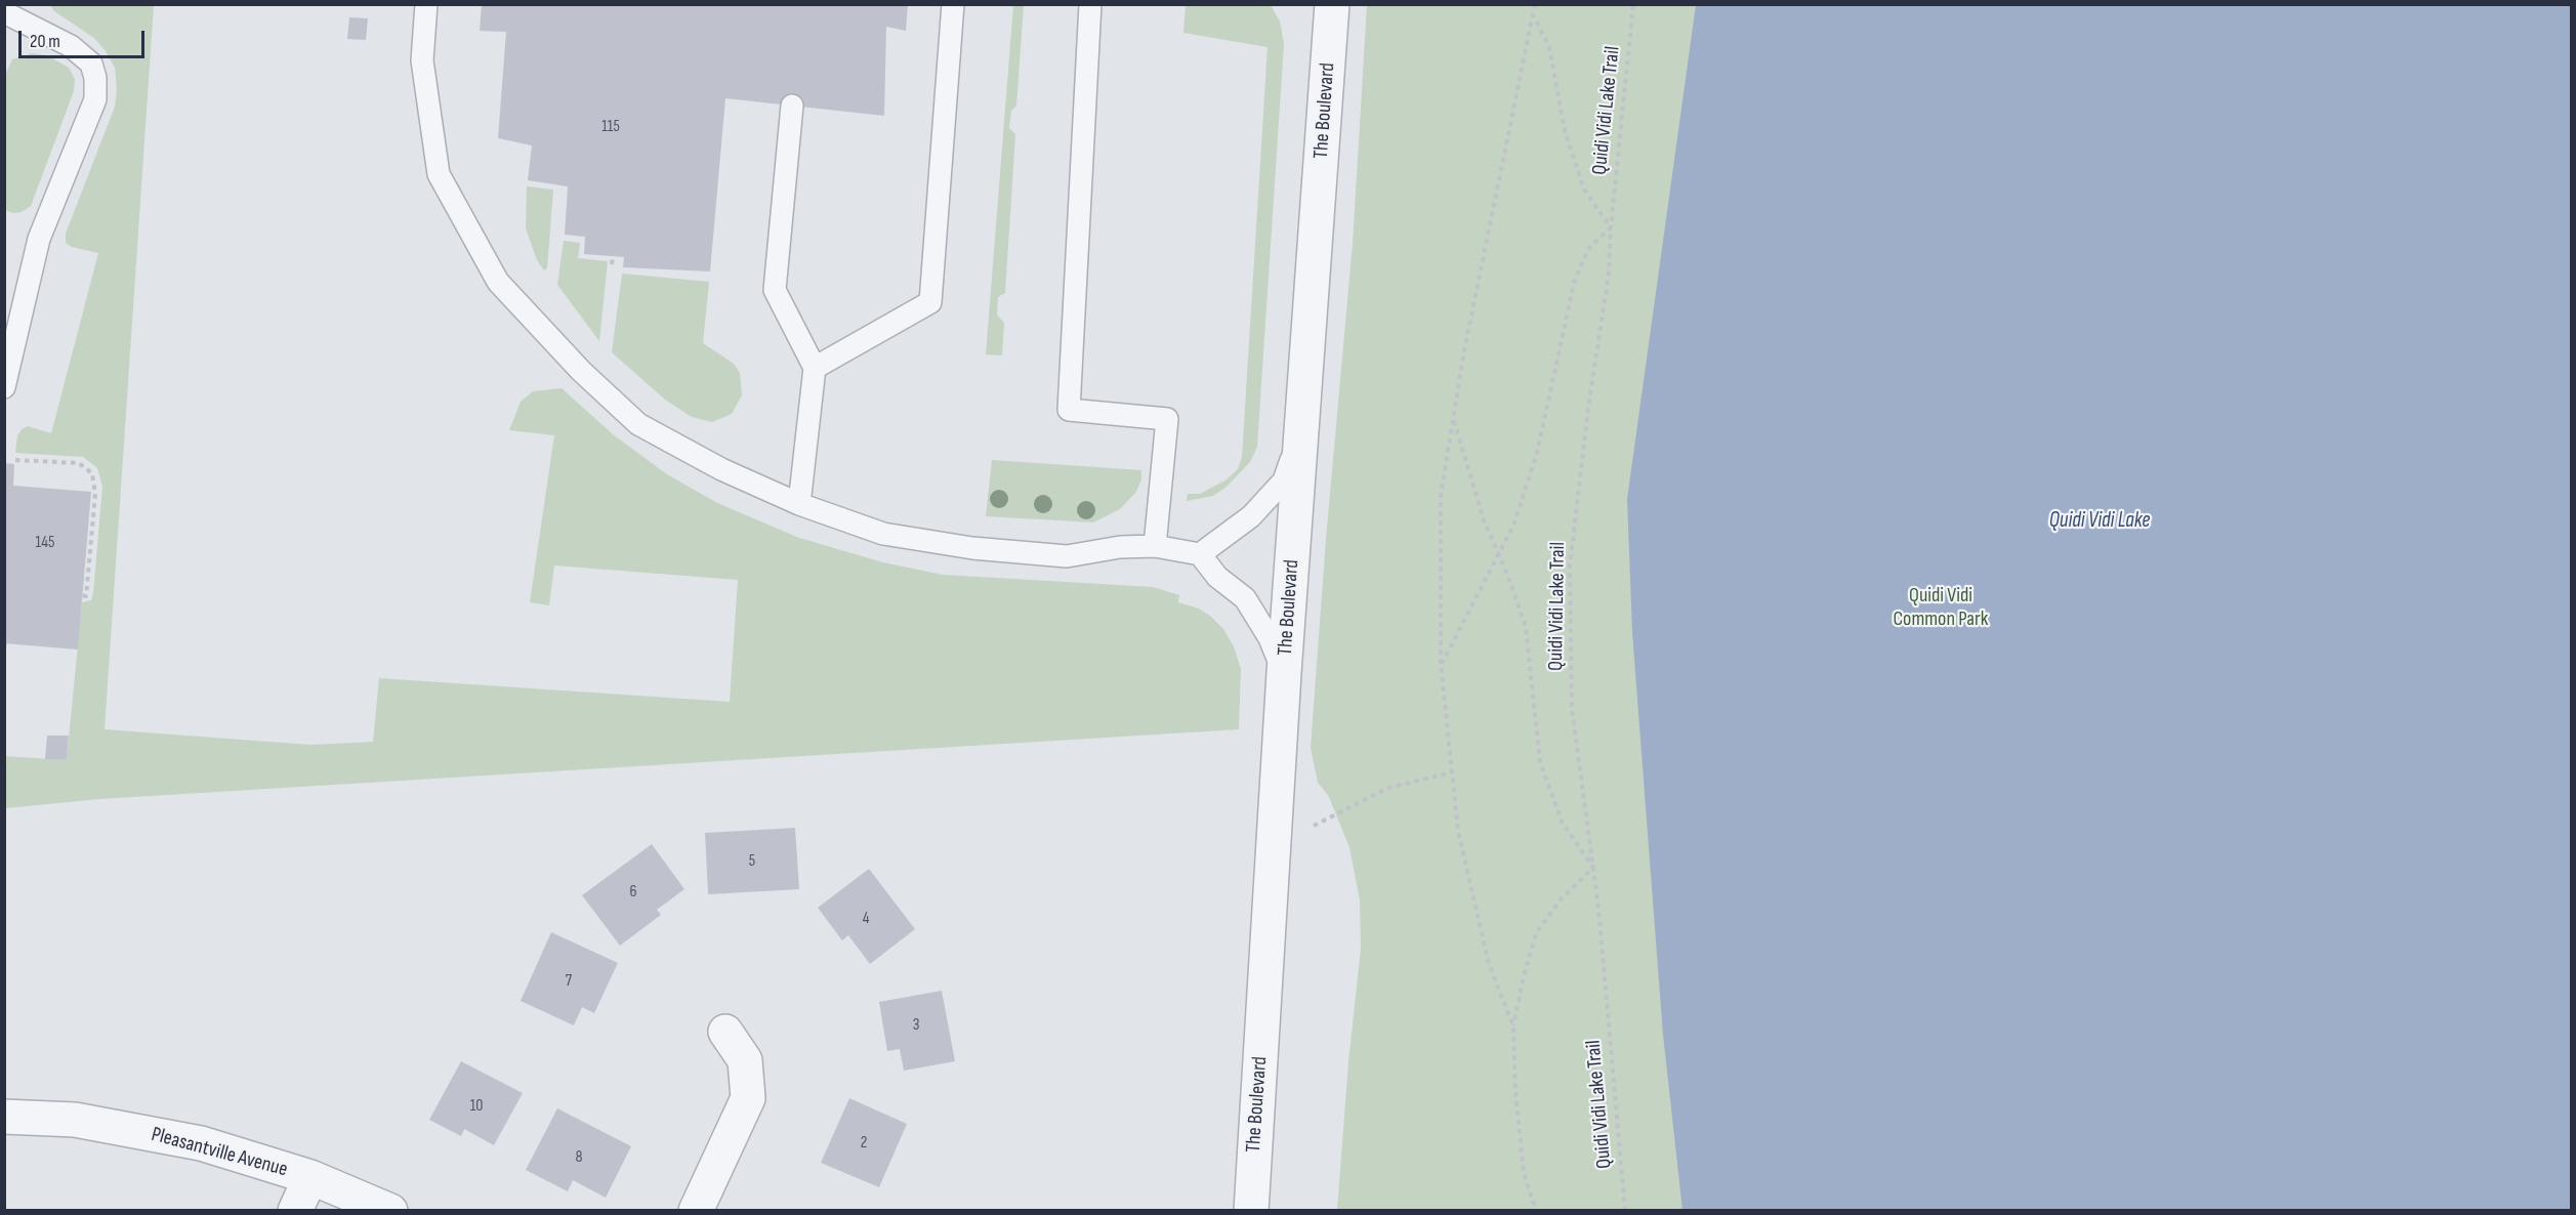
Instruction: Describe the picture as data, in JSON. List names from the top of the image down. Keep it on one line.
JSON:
{"streets":{"street":["The Boulevard","Pleasantville Avenue"],"path":["Quidi Vidi Lake Trail"]},"water":["Quidi Vidi Lake"],"parks":["Quidi Vidi Common Park"],"house_numbers":["115","145","5","6","4","7","3","10","2","8"],"scale_bar":"20 m"}
